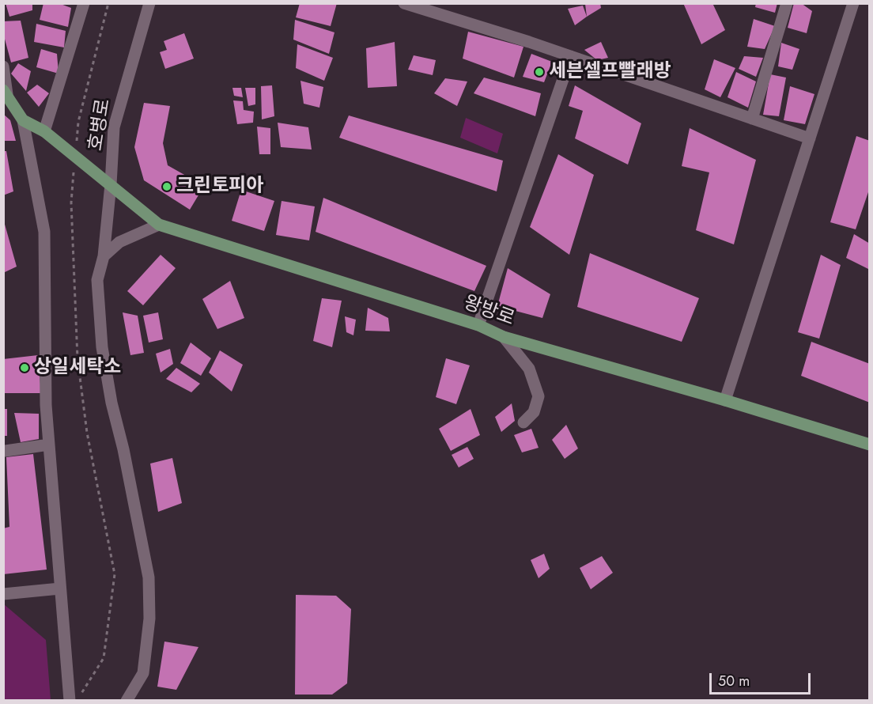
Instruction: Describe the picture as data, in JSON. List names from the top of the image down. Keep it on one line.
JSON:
{"streets":{"main road":["왕방로"],"street":["호병로"]},"crossings":[["호병로","왕방로"]],"places":["세븐셀프빨래방","크린토피아","상일세탁소"],"scale_bar":"50 m"}
